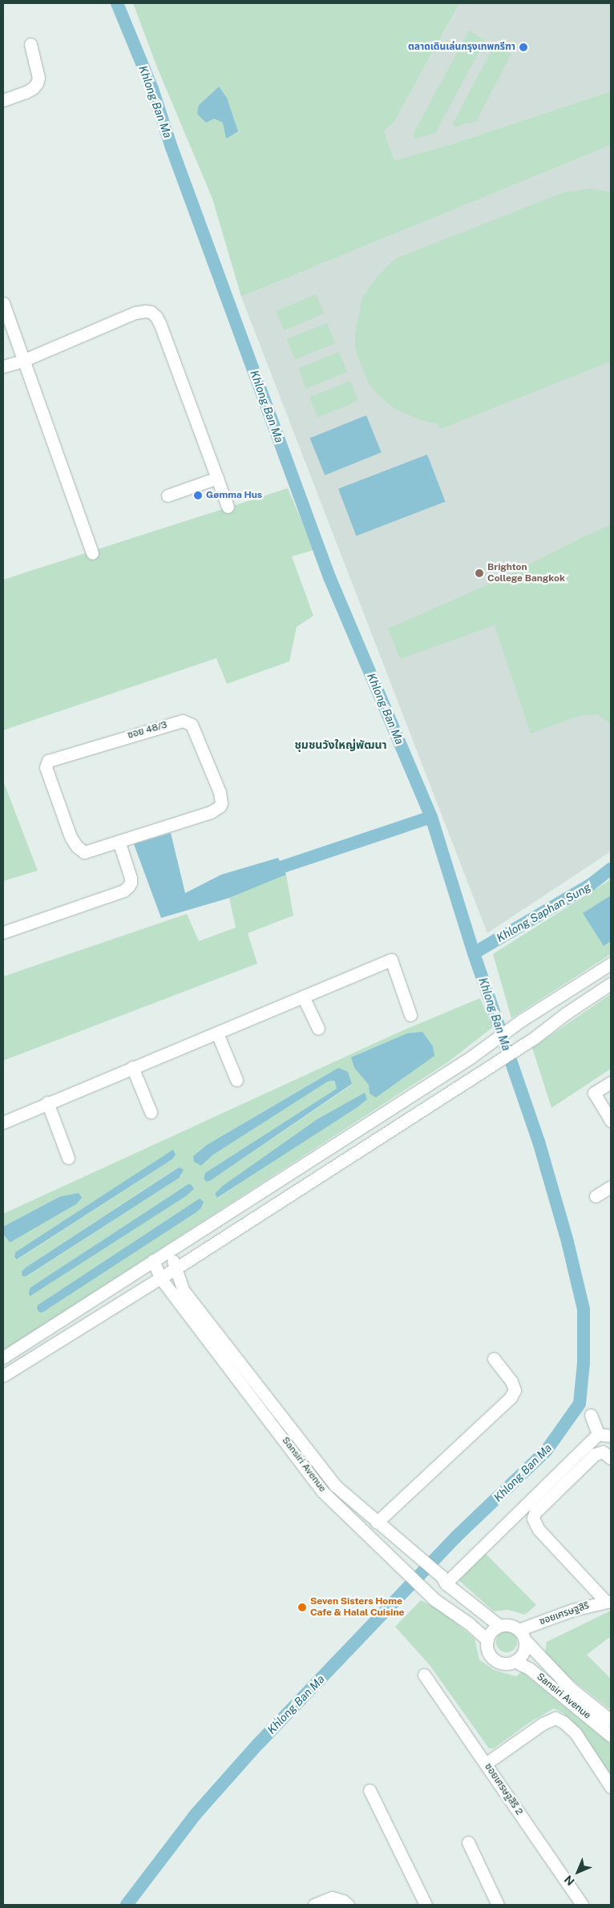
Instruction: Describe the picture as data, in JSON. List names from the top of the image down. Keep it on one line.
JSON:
{"streets":{"street":["ซอย 48/3","Sansiri Avenue","ซอยเศรษฐสิริ","ซอยเศรษฐสิริ 2"]},"crossings":[["Sansiri Avenue","ซอยเศรษฐสิริ"]],"districts":["ชุมชนวังใหญ่พัฒนา"],"water":["Khlong Ban Ma","Khlong Saphan Sung"],"places":["ตลาดเดินเล่นกรุงเทพกรีฑา","Gømma Hus","Brighton College Bangkok","Seven Sisters Home Cafe & Halal Cuisine"],"north":"bottom left"}
